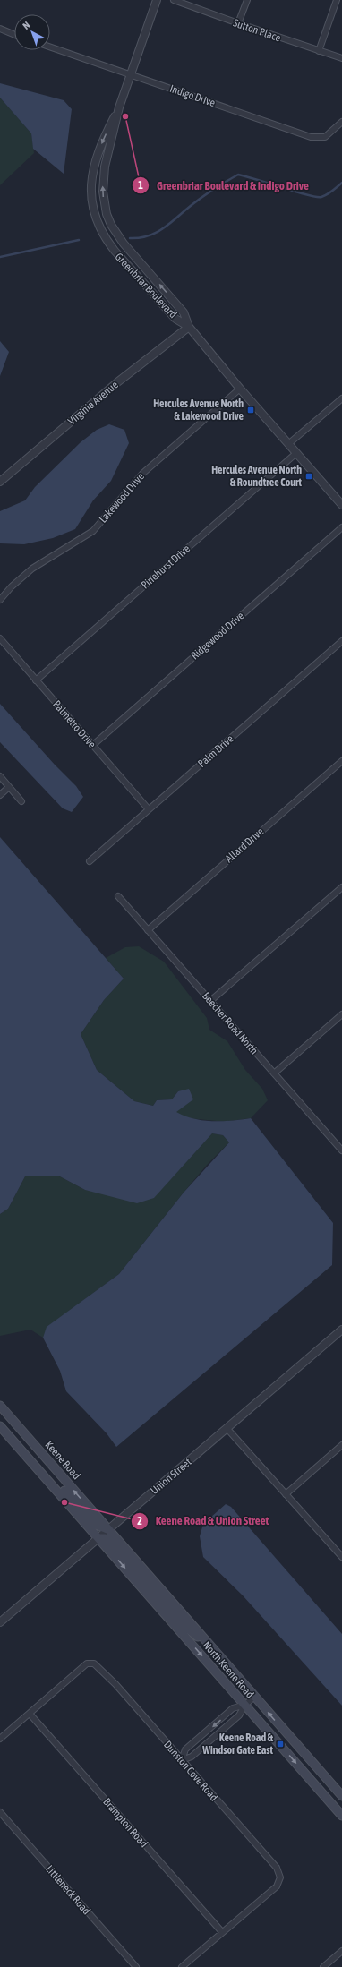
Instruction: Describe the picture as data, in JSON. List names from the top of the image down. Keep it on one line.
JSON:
{"streets":{"main road":["Keene Road","North Keene Road"],"street":["Sutton Place","Indigo Drive","Greenbriar Boulevard","Virginia Avenue","Lakewood Drive","Pinehurst Drive","Ridgewood Drive","Palmetto Drive","Palm Drive","Allard Drive","Beecher Road North","Union Street","Dunston Cove Road","Brampton Road","Littleneck Road"]},"crossings":[["Indigo Drive","Greenbriar Boulevard"],["Greenbriar Boulevard","Virginia Avenue"],["Pinehurst Drive","Palmetto Drive"],["Ridgewood Drive","Palmetto Drive"],["Palmetto Drive","Palm Drive"],["Allard Drive","Beecher Road North"],["Keene Road","Union Street"],["Keene Road","North Keene Road"],["Union Street","North Keene Road"],["Dunston Cove Road","Brampton Road"]],"places":{"other":["Greenbriar Boulevard & Indigo Drive","Keene Road & Union Street"],"transit":["Hercules Avenue North & Lakewood Drive","Hercules Avenue North & Roundtree Court","Keene Road & Windsor Gate East"]},"north":"top left"}
